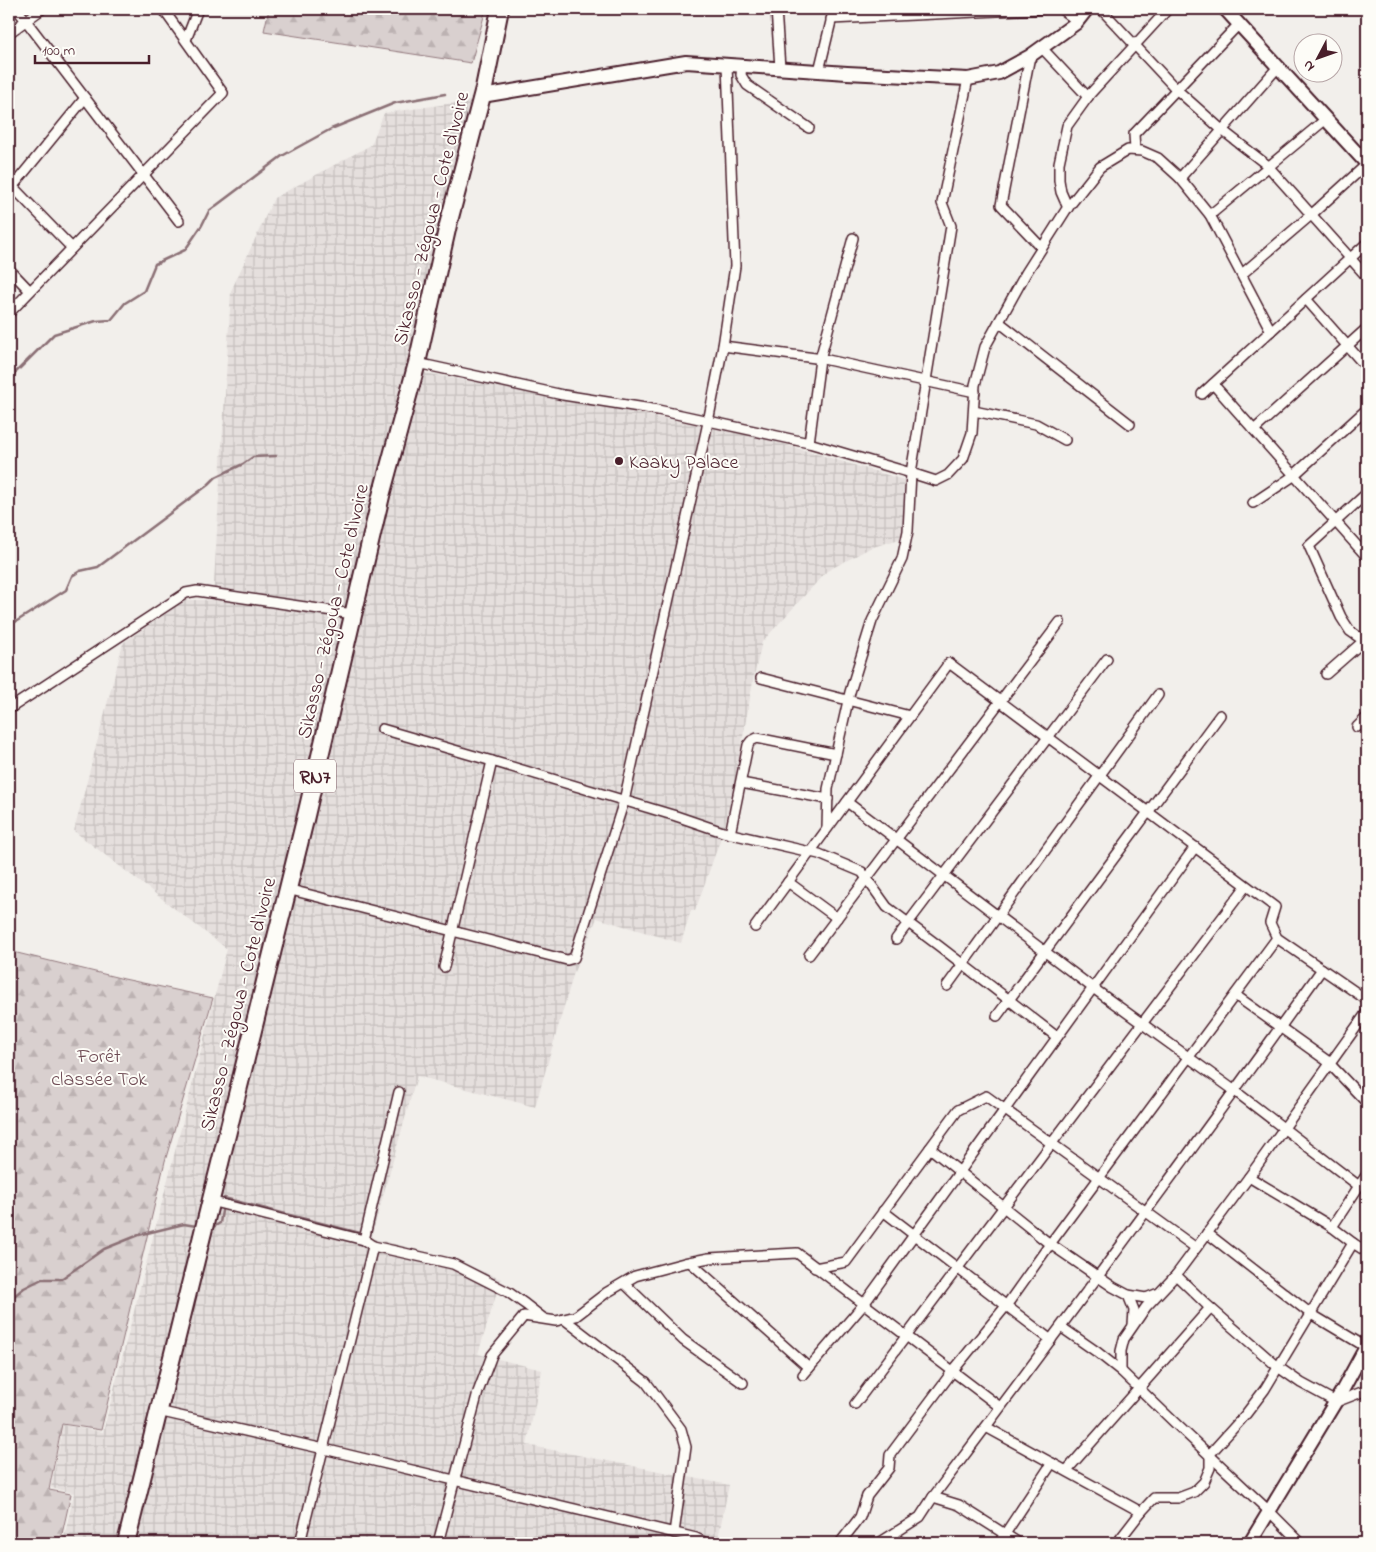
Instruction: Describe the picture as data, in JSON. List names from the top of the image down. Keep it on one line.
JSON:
{"streets":{"highway":["Sikasso - Zégoua - Cote d'Ivoire","RN7"]},"parks":["Forêt classée Tok"],"places":["Kaaky Palace"],"scale_bar":"100 m","north":"bottom left"}
